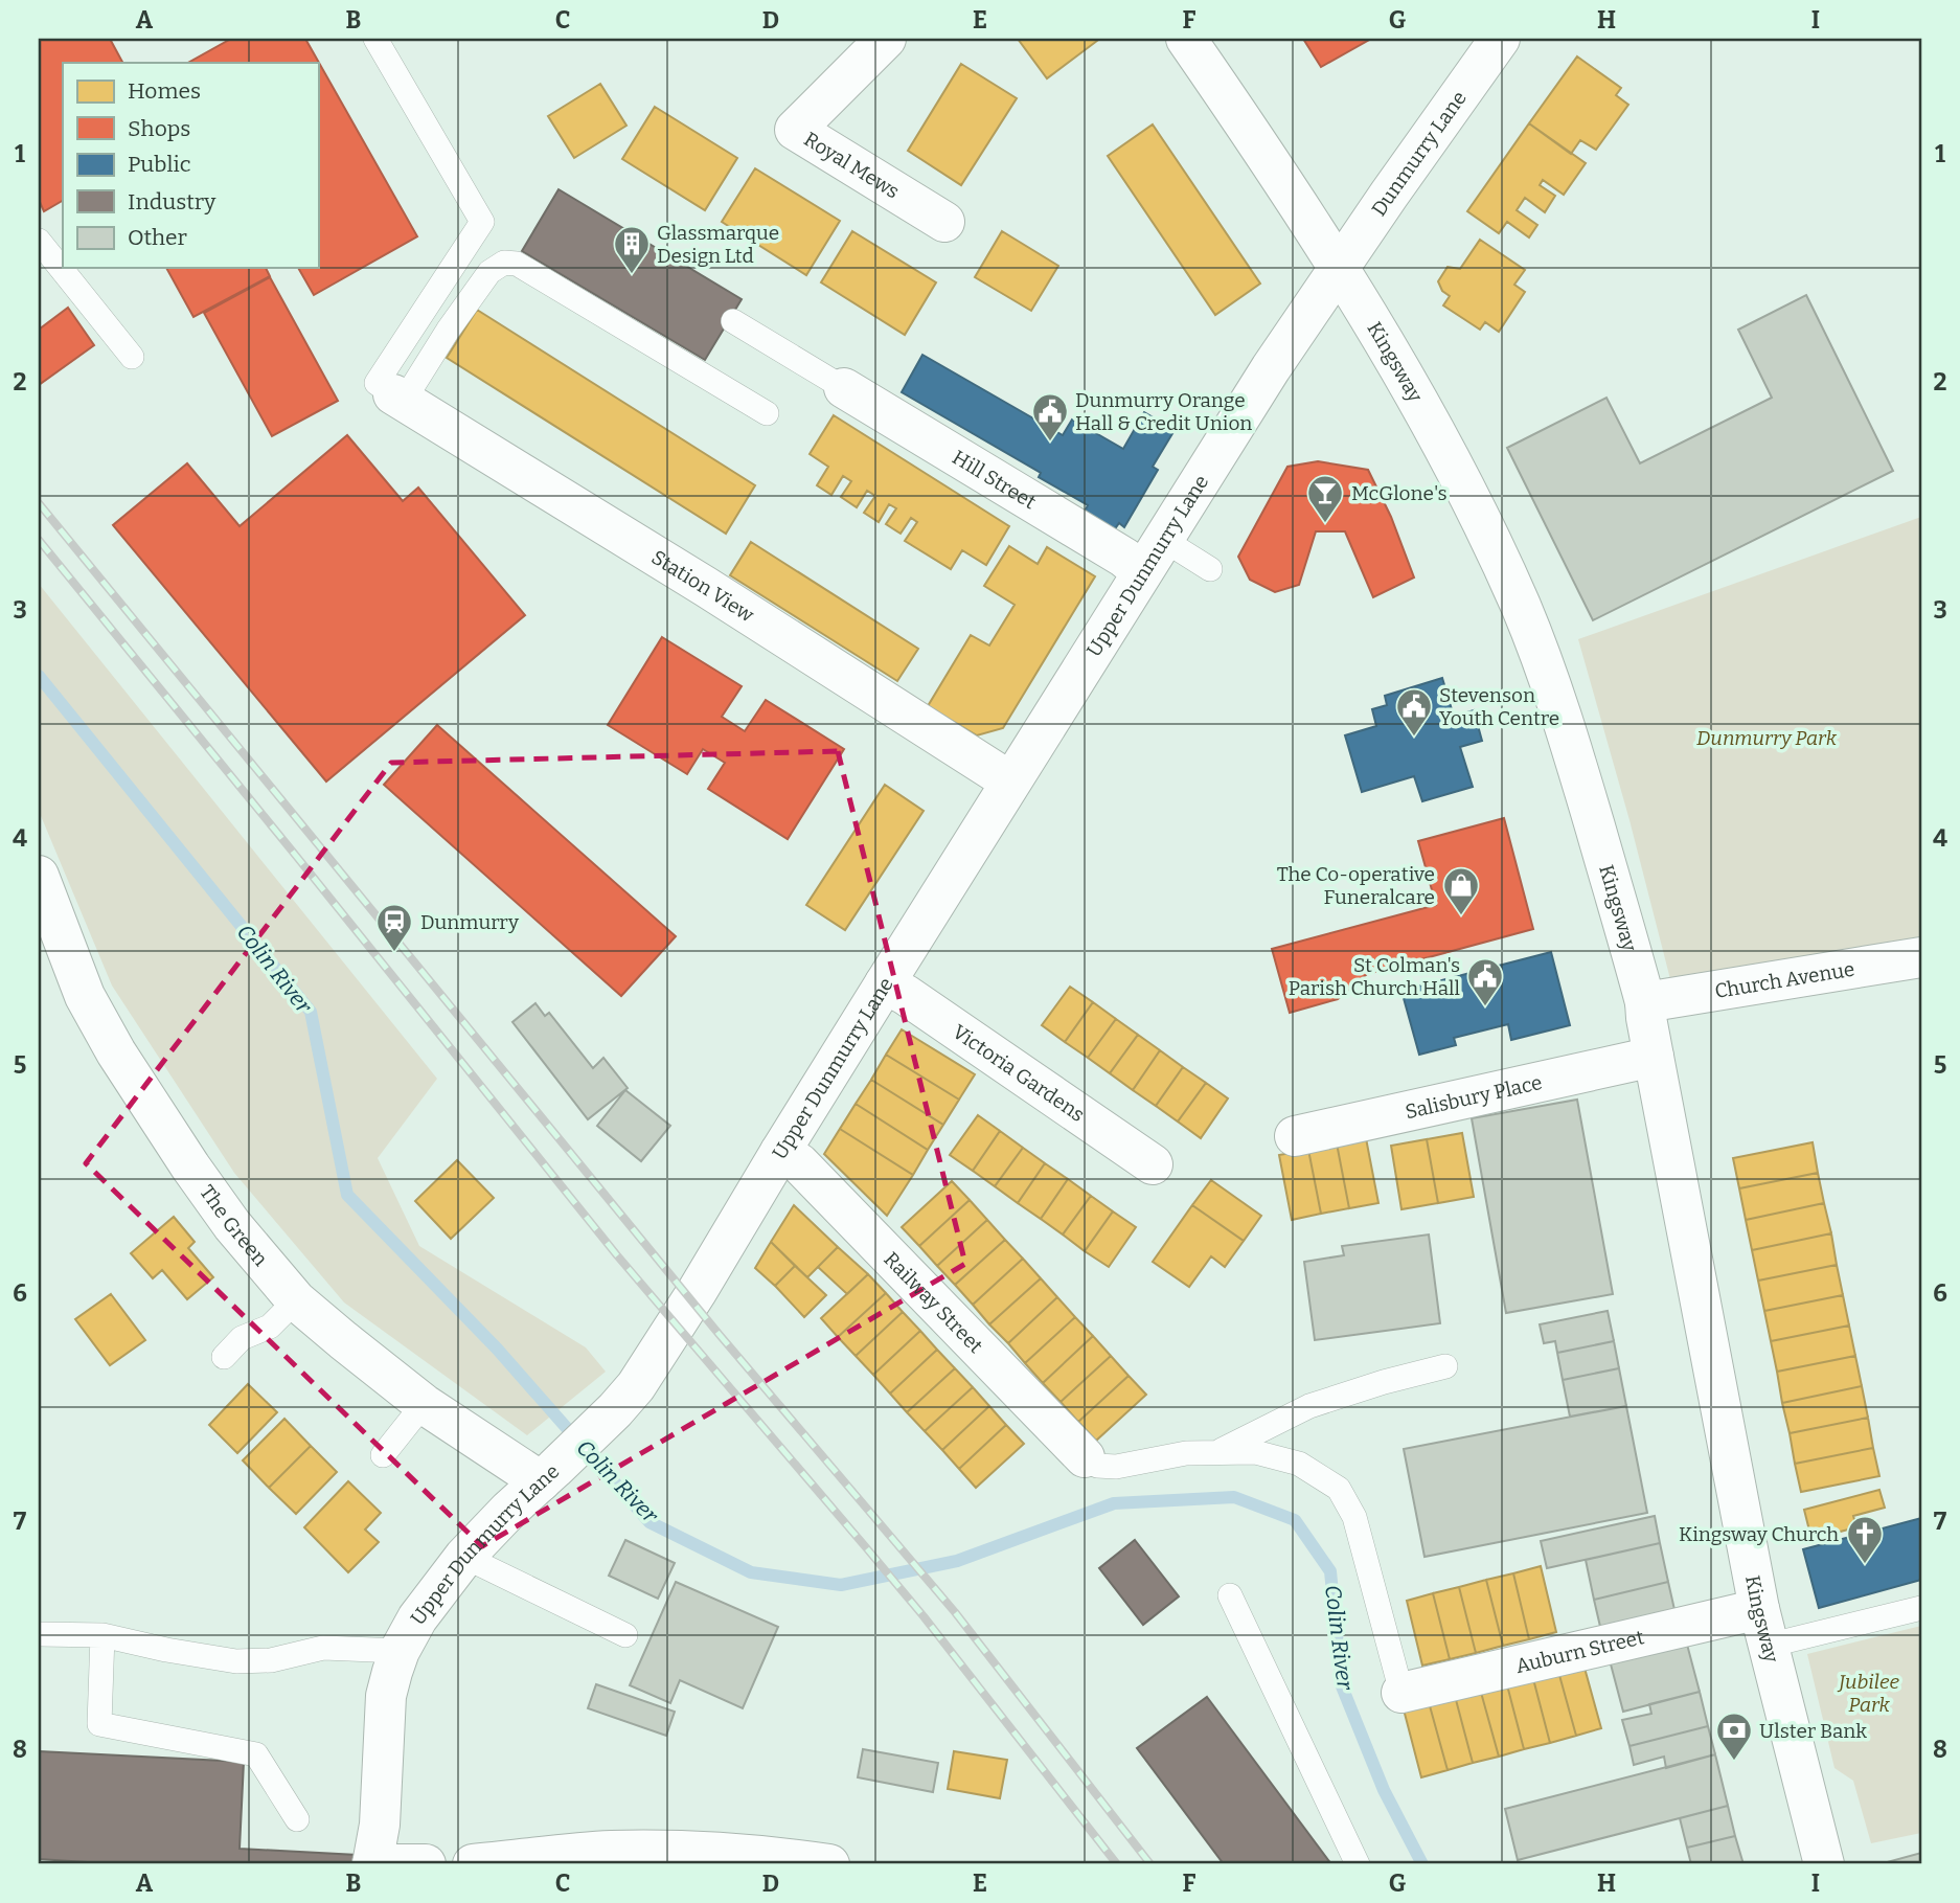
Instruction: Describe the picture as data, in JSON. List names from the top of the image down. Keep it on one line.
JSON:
{"streets":{"street":["Dunmurry Lane","Royal Mews","Kingsway","Hill Street","Upper Dunmurry Lane","Station View","Church Avenue","Victoria Gardens","Salisbury Place","The Green","Railway Street","Auburn Street"]},"crossings":[["Dunmurry Lane","Kingsway"],["Dunmurry Lane","Upper Dunmurry Lane"],["Kingsway","Upper Dunmurry Lane"],["Kingsway","Church Avenue"],["Kingsway","Salisbury Place"],["Kingsway","Auburn Street"],["Hill Street","Upper Dunmurry Lane"],["Upper Dunmurry Lane","Station View"],["Upper Dunmurry Lane","Victoria Gardens"],["Upper Dunmurry Lane","The Green"],["Upper Dunmurry Lane","Railway Street"]],"water":["Colin River"],"parks":["Dunmurry Park","Jubilee Park"],"places":{"building":["Glassmarque Design Ltd"],"public building":["Dunmurry Orange Hall & Credit Union","Stevenson Youth Centre","St Colman's Parish Church Hall"],"bar":["McGlone's"],"shop":["The Co-operative Funeralcare"],"station":["Dunmurry"],"church":["Kingsway Church"],"bank":["Ulster Bank"]},"legend":["Homes","Shops","Public","Industry","Other"],"grid":{"columns":["A","B","C","D","E","F","G","H","I"],"rows":["1","2","3","4","5","6","7","8"]}}
